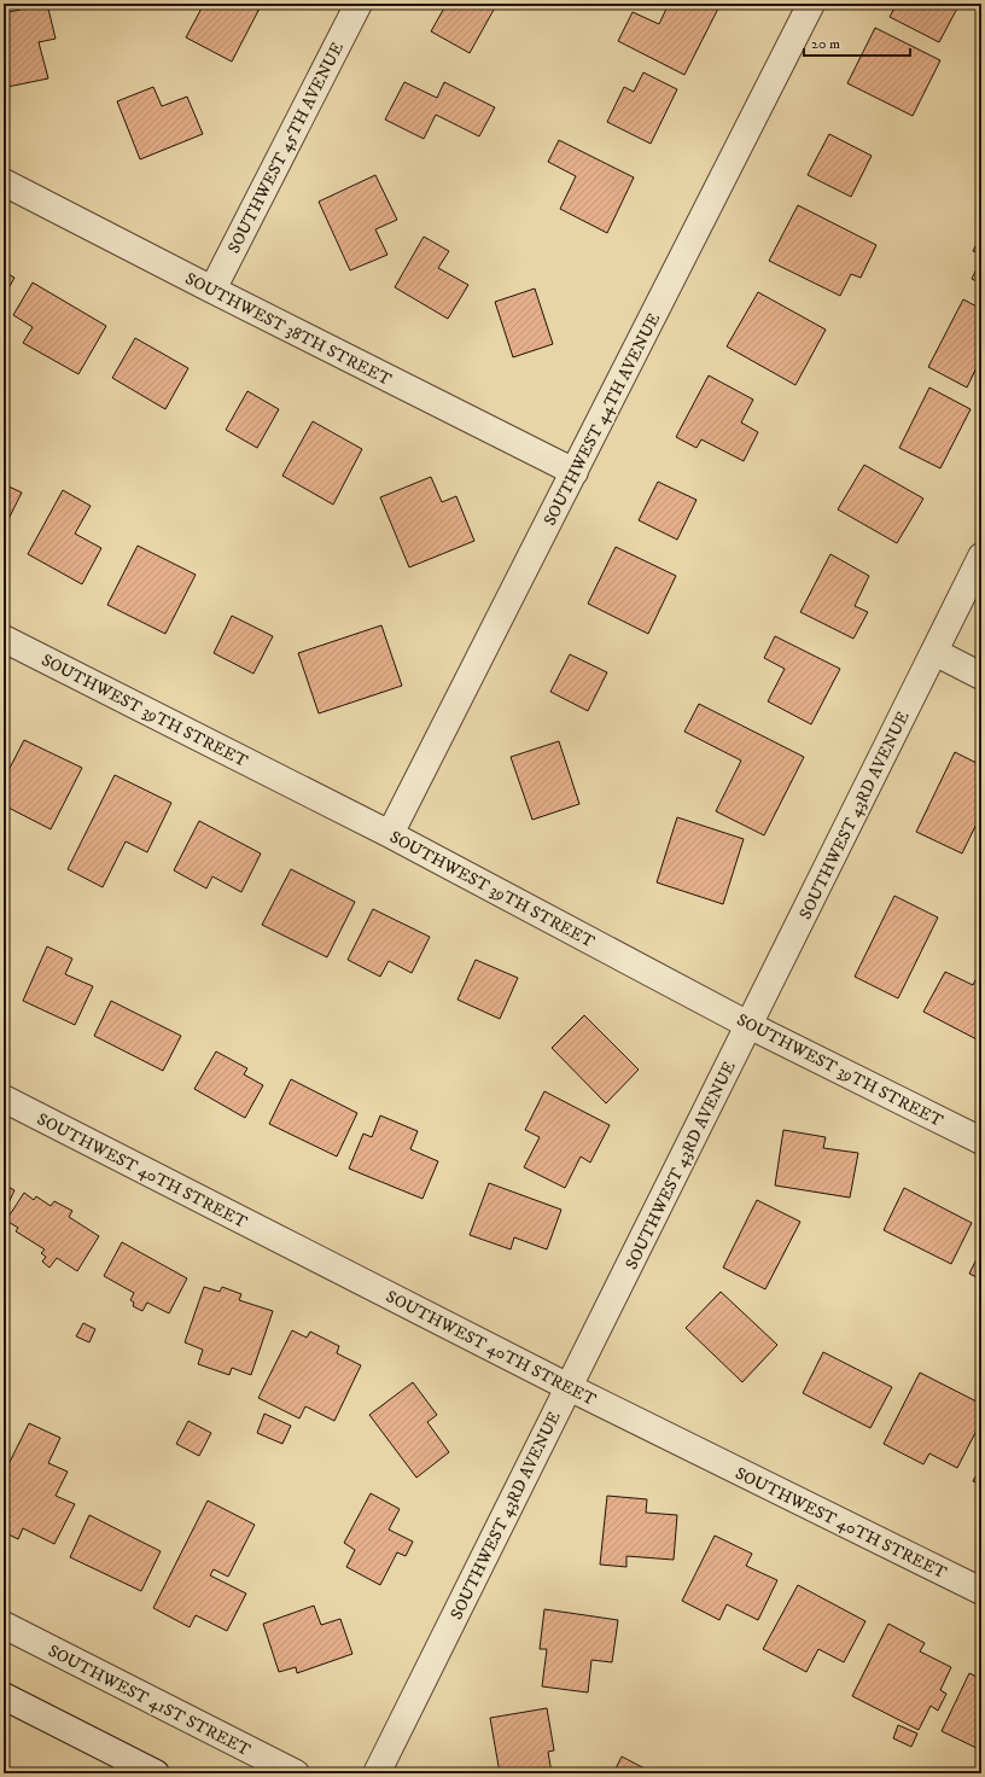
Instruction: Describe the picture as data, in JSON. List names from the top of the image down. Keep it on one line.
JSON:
{"streets":{"street":["SOUTHWEST 45TH AVENUE","SOUTHWEST 38TH STREET","SOUTHWEST 44TH AVENUE","SOUTHWEST 39TH STREET","SOUTHWEST 43RD AVENUE","SOUTHWEST 40TH STREET","SOUTHWEST 41ST STREET"]},"crossings":[["SOUTHWEST 45TH AVENUE","SOUTHWEST 38TH STREET"],["SOUTHWEST 38TH STREET","SOUTHWEST 44TH AVENUE"],["SOUTHWEST 44TH AVENUE","SOUTHWEST 39TH STREET"],["SOUTHWEST 39TH STREET","SOUTHWEST 43RD AVENUE"],["SOUTHWEST 43RD AVENUE","SOUTHWEST 40TH STREET"]],"scale_bar":"20 m"}
